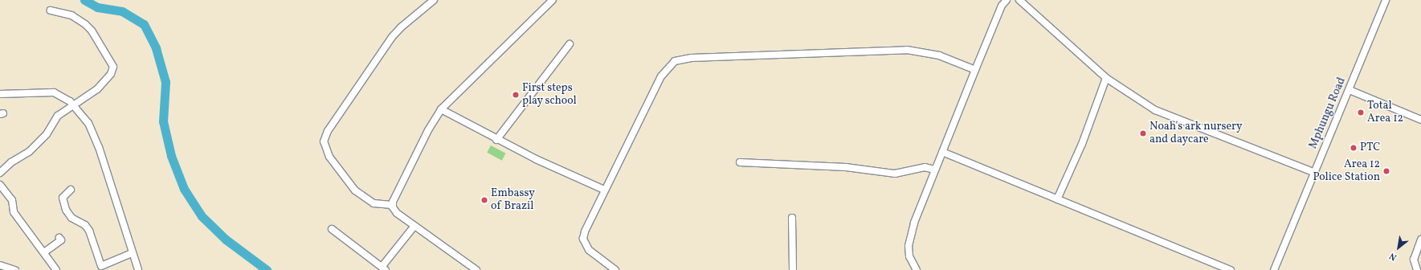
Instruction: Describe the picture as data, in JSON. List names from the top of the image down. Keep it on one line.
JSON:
{"streets":{"street":["Mphungu Road"]},"places":["First steps play school","Total Area 12","Noah's ark nursery and daycare","PTC","Area 12 Police Station","Embassy of Brazil"],"north":"bottom left"}
